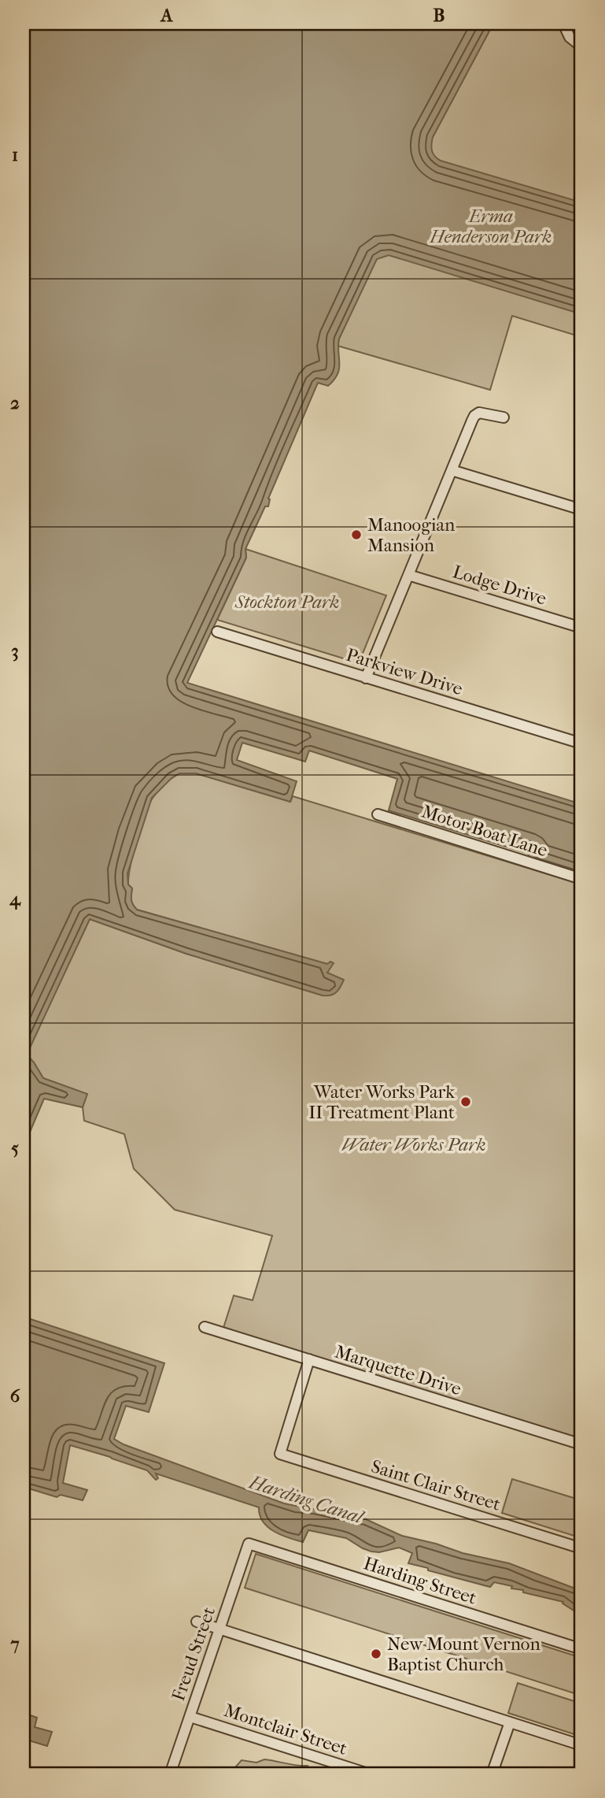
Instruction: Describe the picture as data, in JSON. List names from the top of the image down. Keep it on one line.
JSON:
{"streets":{"street":["Lodge Drive","Parkview Drive","Motor Boat Lane","Marquette Drive","Saint Clair Street","Harding Street","Freud Street","Montclair Street"]},"crossings":[["Marquette Drive","Saint Clair Street"],["Harding Street","Freud Street"],["Freud Street","Montclair Street"]],"water":["Harding Canal"],"parks":["Erma Henderson Park","Stockton Park","Water Works Park"],"places":["Manoogian Mansion","Water Works Park II Treatment Plant","New Mount Vernon Baptist Church"],"grid":{"columns":["A","B"],"rows":["1","2","3","4","5","6","7"]}}
